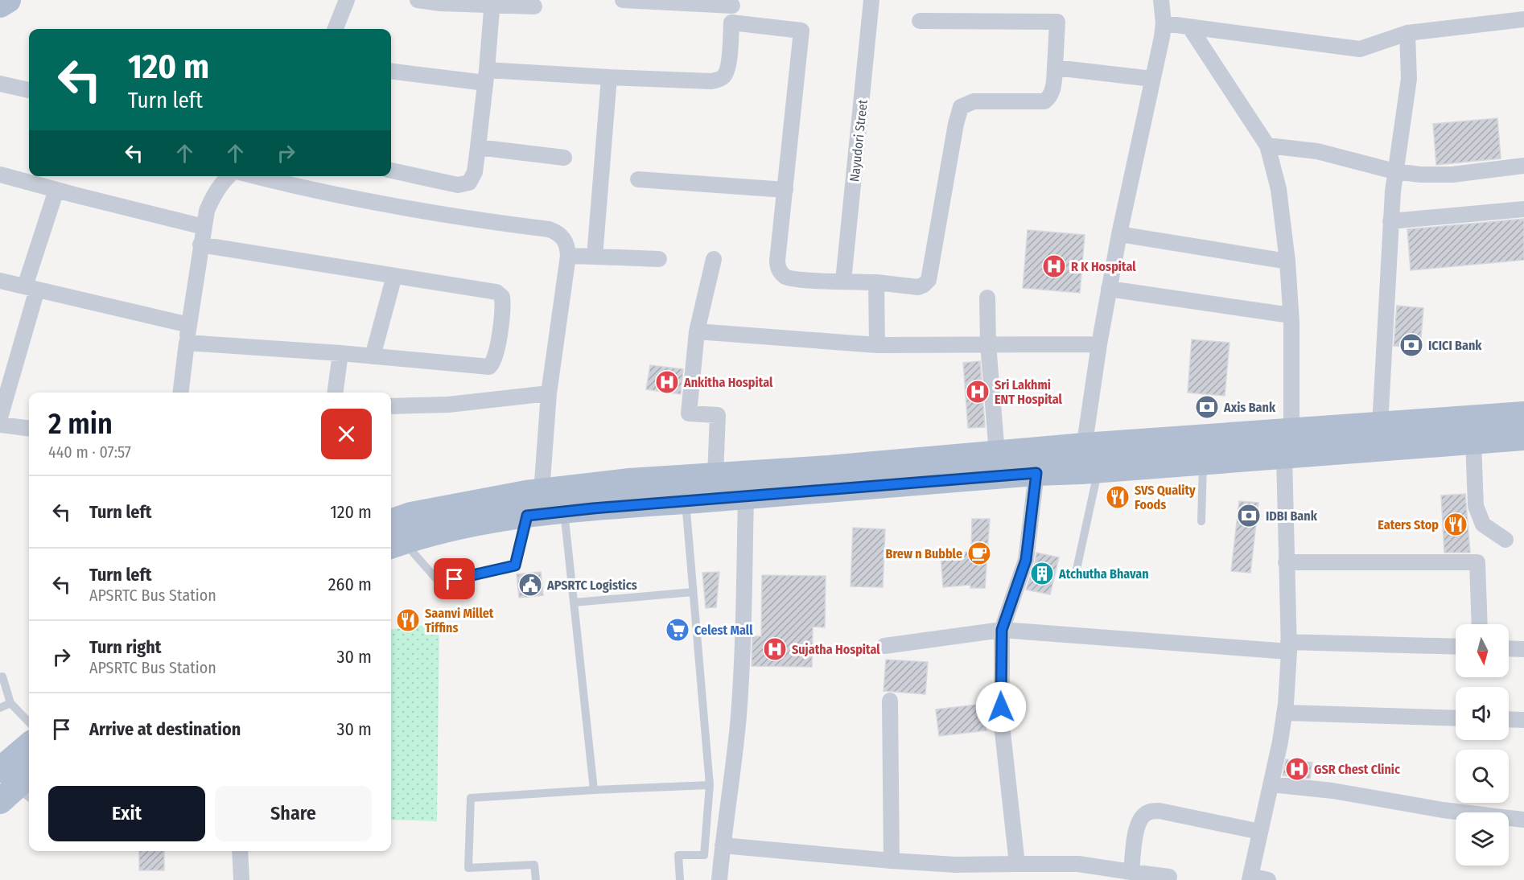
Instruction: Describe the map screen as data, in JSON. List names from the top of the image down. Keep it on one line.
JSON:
{"streets":{"street":["Nayudori Street"]},"places":{"hospital":["R K Hospital","Ankitha Hospital","Sri Lakhmi ENT Hospital","Sujatha Hospital","GSR Chest Clinic"],"bank":["ICICI Bank","Axis Bank","IDBI Bank"],"restaurant":["SVS Quality Foods","Eaters Stop","Saanvi Millet Tiffins"],"cafe":["Brew n Bubble"],"building":["Atchutha Bhavan"],"public building":["APSRTC Logistics"],"supermarket":["Celest Mall"]},"north":"bottom","page":{"turn":["120 m","Turn left"],"heading":["2 min","440 m · 07:57"],"list":[{"name":"Turn left","value":"120 m"},{"name":"Turn left","note":"APSRTC Bus Station","value":"260 m"},{"name":"Turn right","note":"APSRTC Bus Station","value":"30 m"},{"name":"Arrive at destination","value":"30 m"}],"buttons":["Exit","Share"]}}
